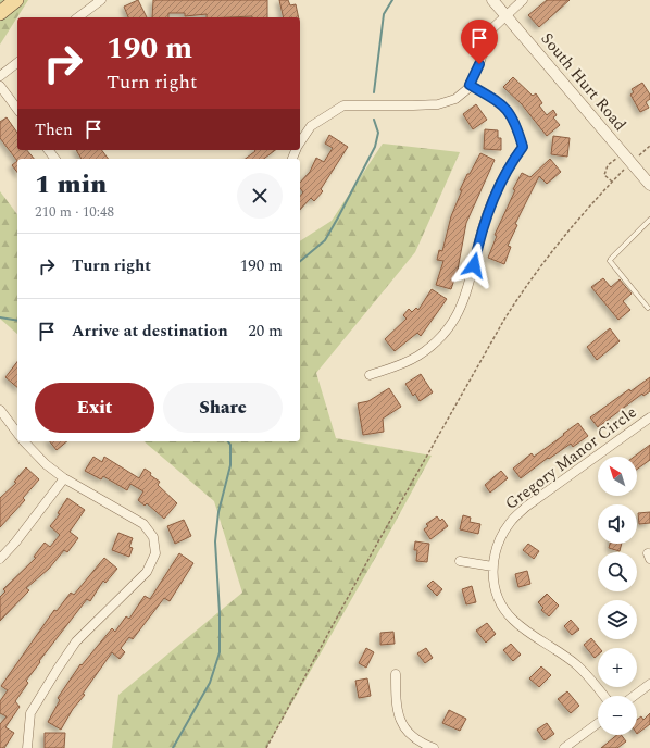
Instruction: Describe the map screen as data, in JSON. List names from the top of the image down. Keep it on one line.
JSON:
{"streets":{"street":["South Hurt Road","Gregory Manor Circle"]},"north":"top left","page":{"turn":["190 m","Turn right"],"then":"Then","heading":["1 min","210 m · 10:48"],"list":[{"name":"Turn right","value":"190 m"},{"name":"Arrive at destination","value":"20 m"}],"buttons":["Exit","Share"],"map_buttons":["+","−"]}}
